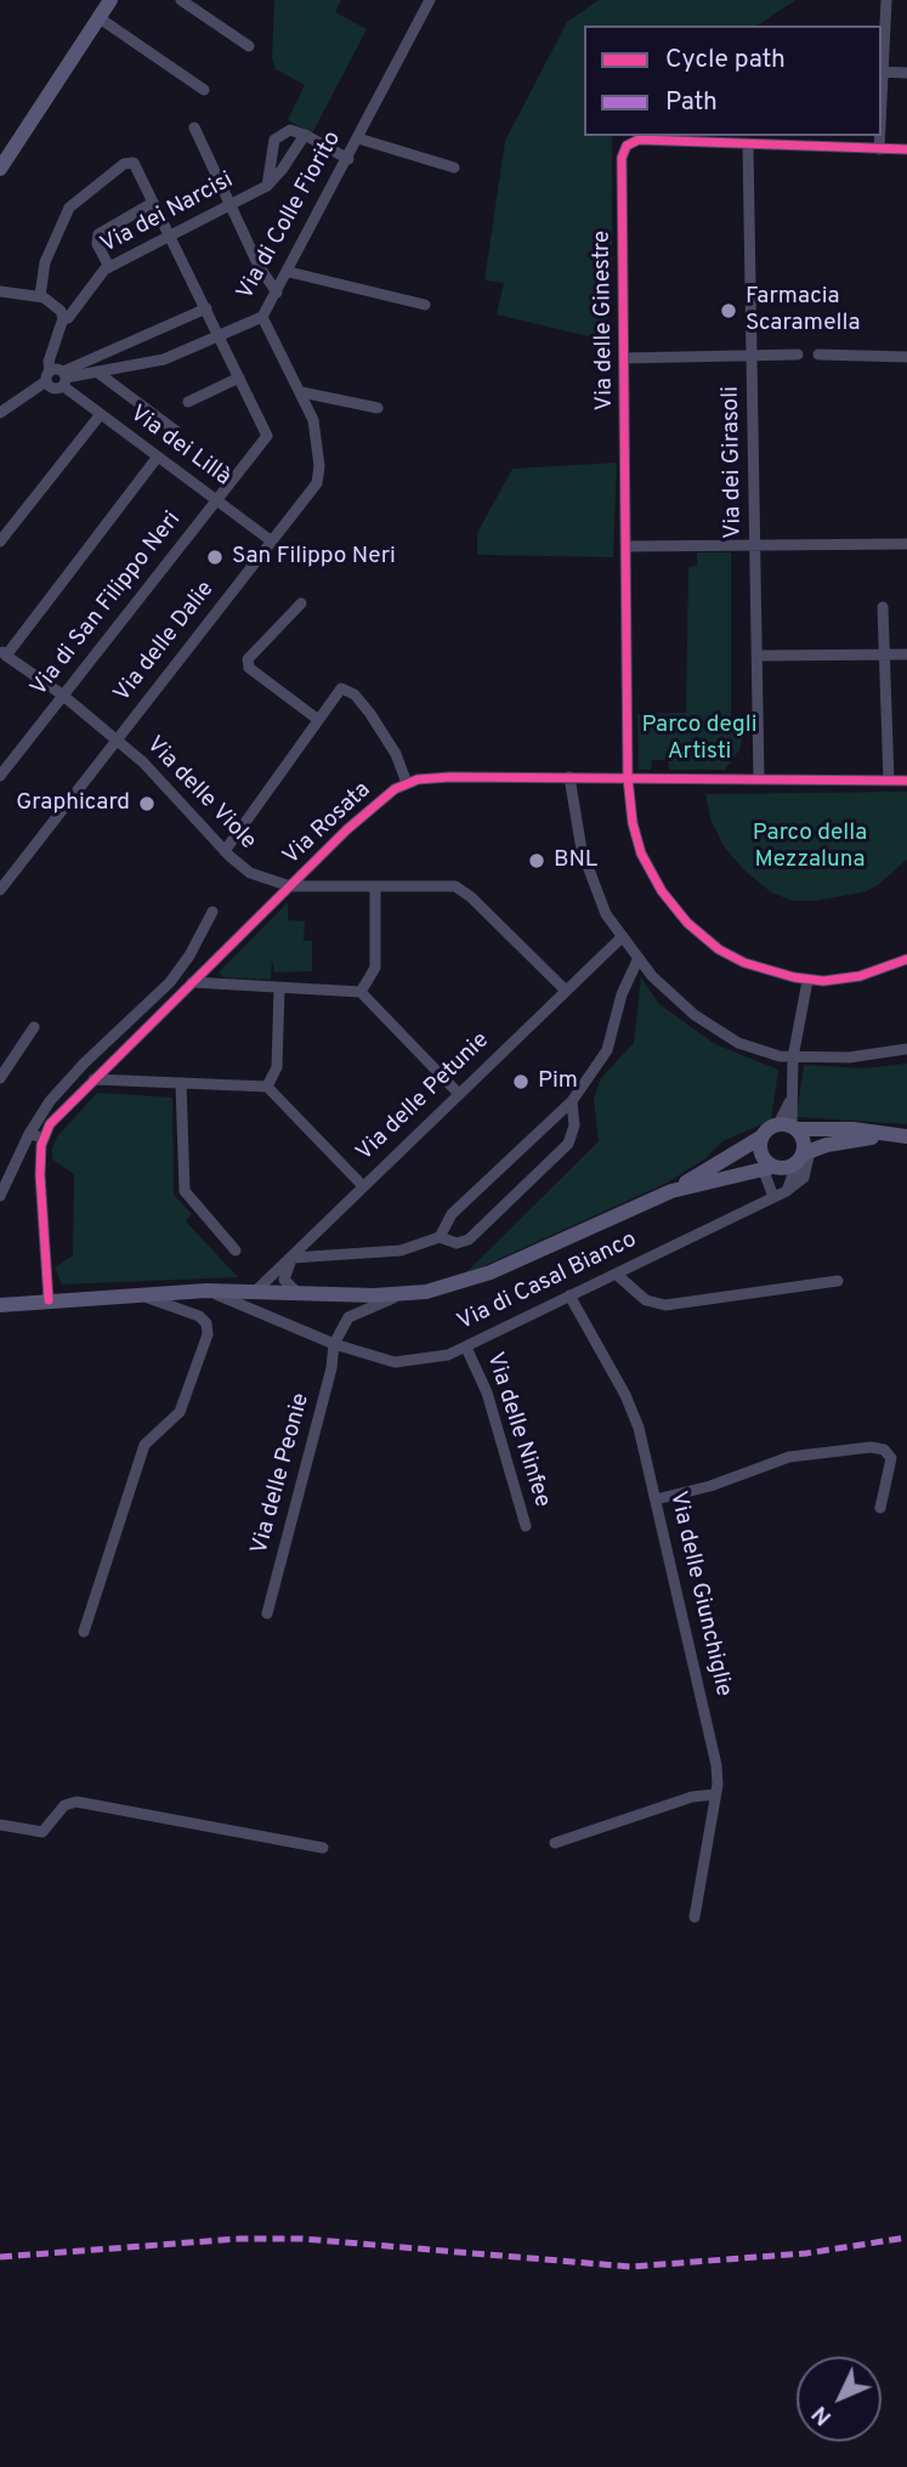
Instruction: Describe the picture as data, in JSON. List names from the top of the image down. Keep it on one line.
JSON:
{"streets":{"main road":["Via di Casal Bianco"],"street":["Via dei Narcisi","Via di Colle Fiorito","Via delle Ginestre","Via dei Lillà","Via dei Girasoli","Via di San Filippo Neri","Via delle Dalie","Via delle Viole","Via Rosata","Via delle Petunie","Via delle Ninfee","Via delle Peonie","Via delle Giunchiglie"]},"crossings":[["Via dei Narcisi","Via di Colle Fiorito"],["Via dei Narcisi","Via dei Lillà"],["Via di Colle Fiorito","Via dei Lillà"],["Via di Colle Fiorito","Via delle Dalie"],["Via delle Ginestre","Via dei Girasoli"],["Via delle Ginestre","Via Rosata"],["Via dei Lillà","Via di San Filippo Neri"],["Via dei Lillà","Via delle Dalie"],["Via dei Girasoli","Via Rosata"],["Via di San Filippo Neri","Via delle Viole"],["Via delle Dalie","Via delle Viole"],["Via delle Viole","Via Rosata"],["Via delle Petunie","Via di Casal Bianco"],["Via di Casal Bianco","Via delle Ninfee"],["Via di Casal Bianco","Via delle Peonie"],["Via di Casal Bianco","Via delle Giunchiglie"]],"parks":["Parco degli Artisti","Parco della Mezzaluna"],"places":["Farmacia Scaramella","San Filippo Neri","Graphicard","BNL","Pim"],"legend":["Cycle path","Path"],"north":"bottom left"}
